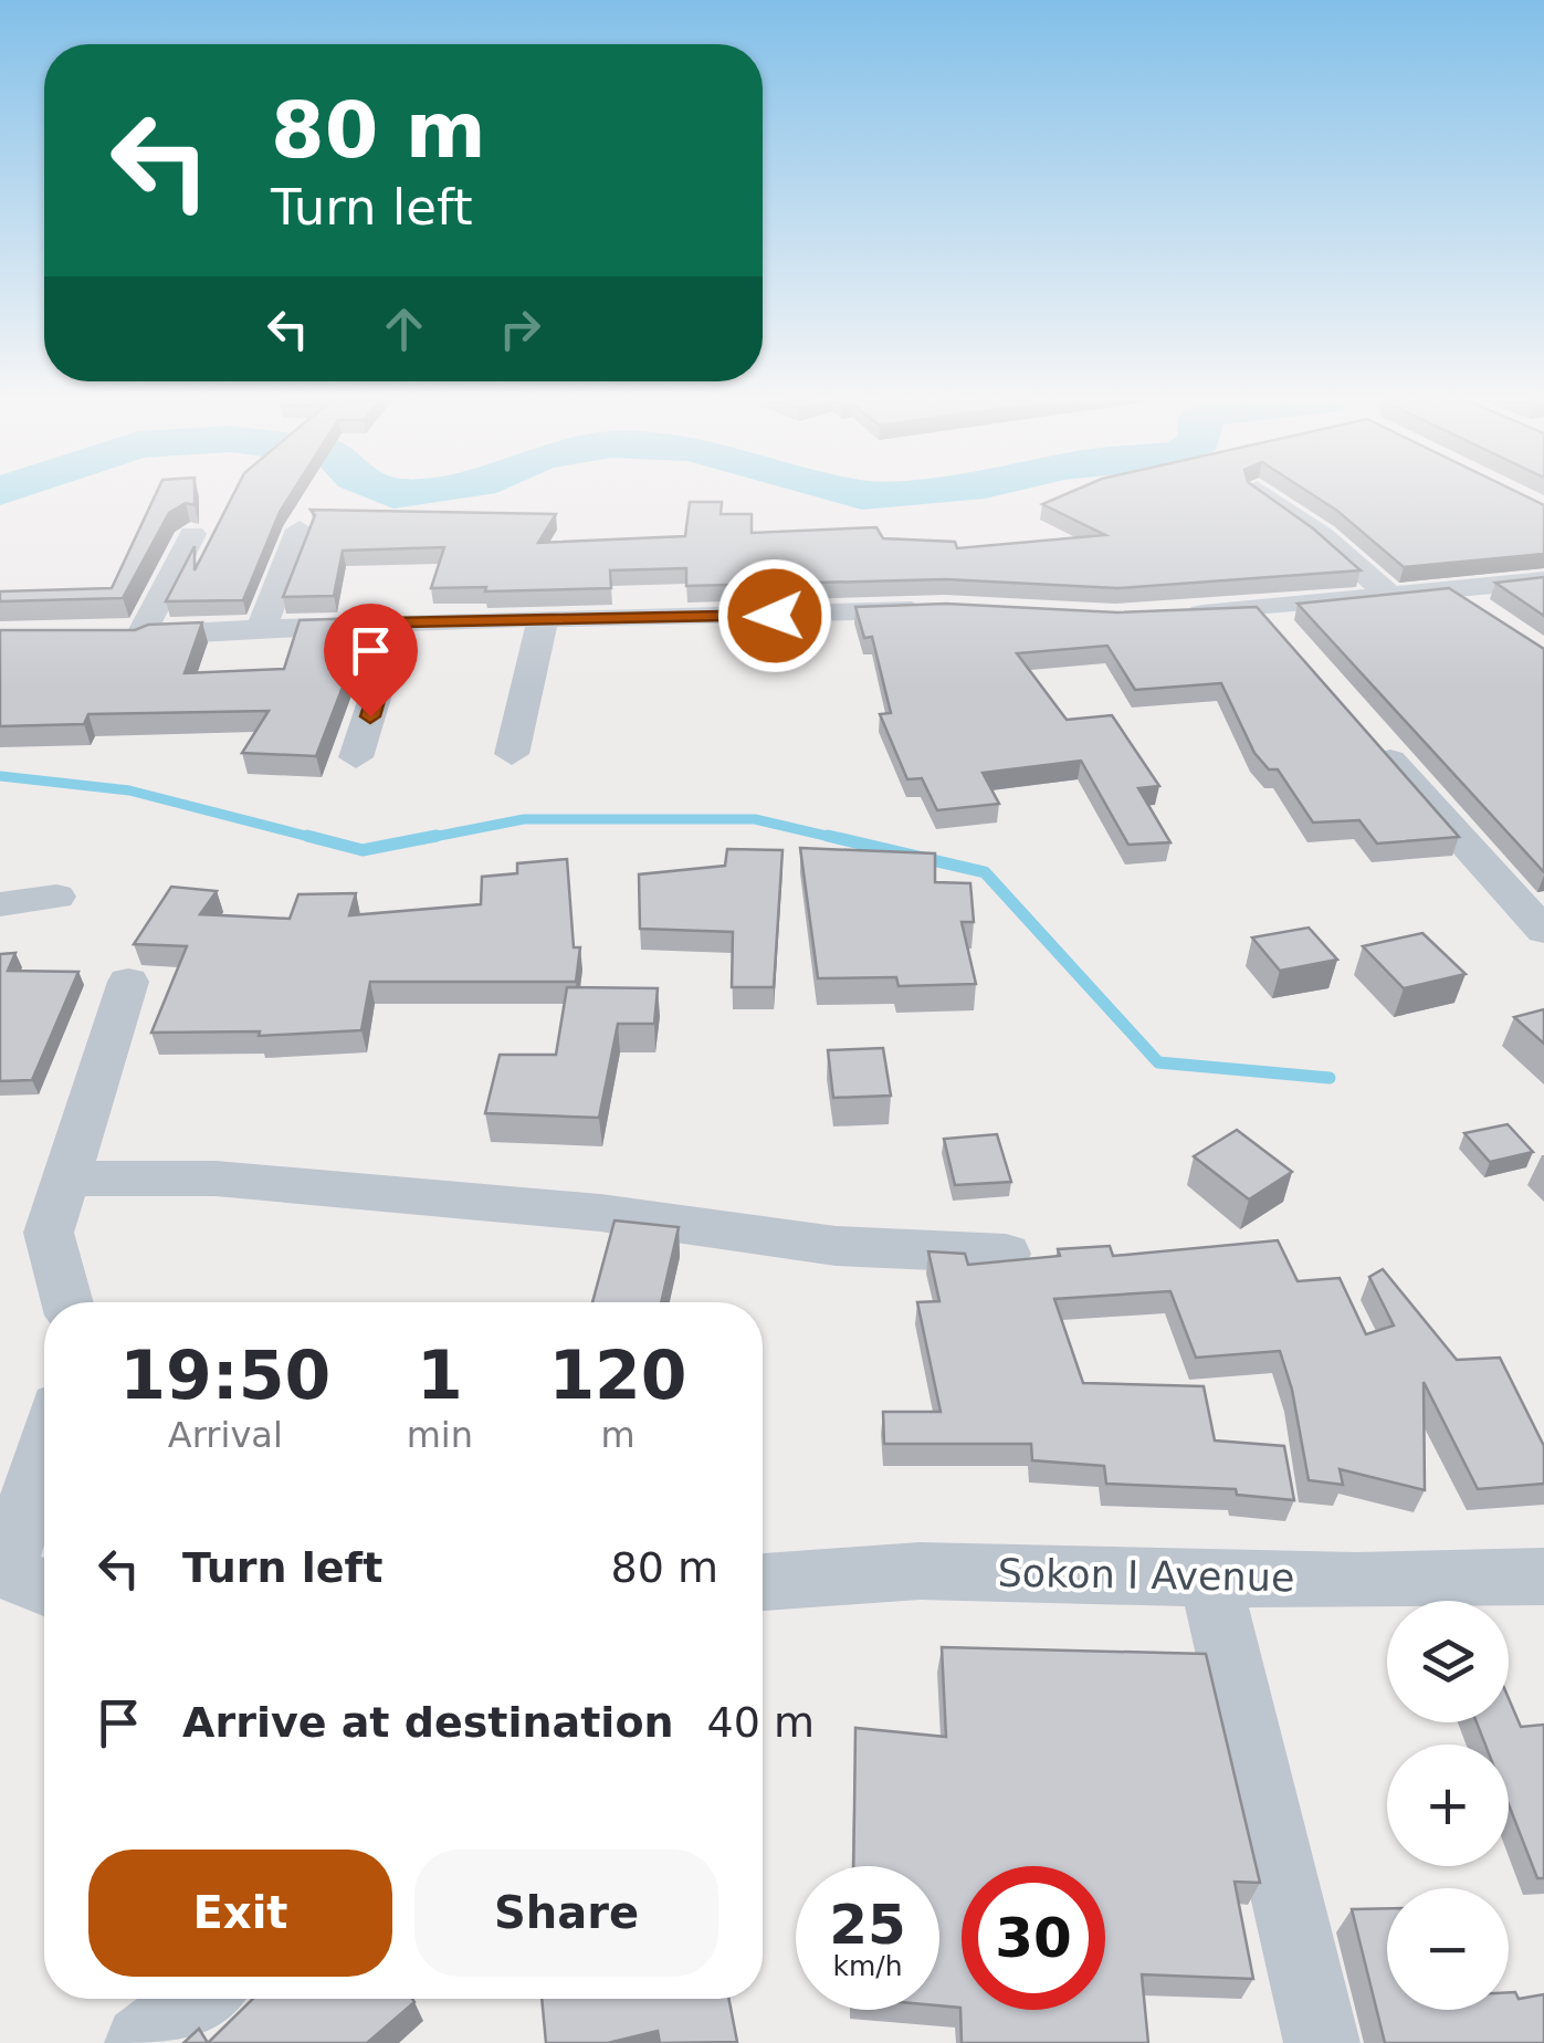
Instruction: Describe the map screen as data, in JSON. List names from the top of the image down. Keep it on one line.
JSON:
{"streets":{"street":["Sokon I Avenue"]},"page":{"turn":["80 m","Turn left"],"eta":["19:50","Arrival","1","min","120","m"],"list":[{"name":"Turn left","value":"80 m"},{"name":"Arrive at destination","value":"40 m"}],"map_buttons":["+","−"],"buttons":["Exit","Share"],"speed":"25 km/h","limit":"30"}}
